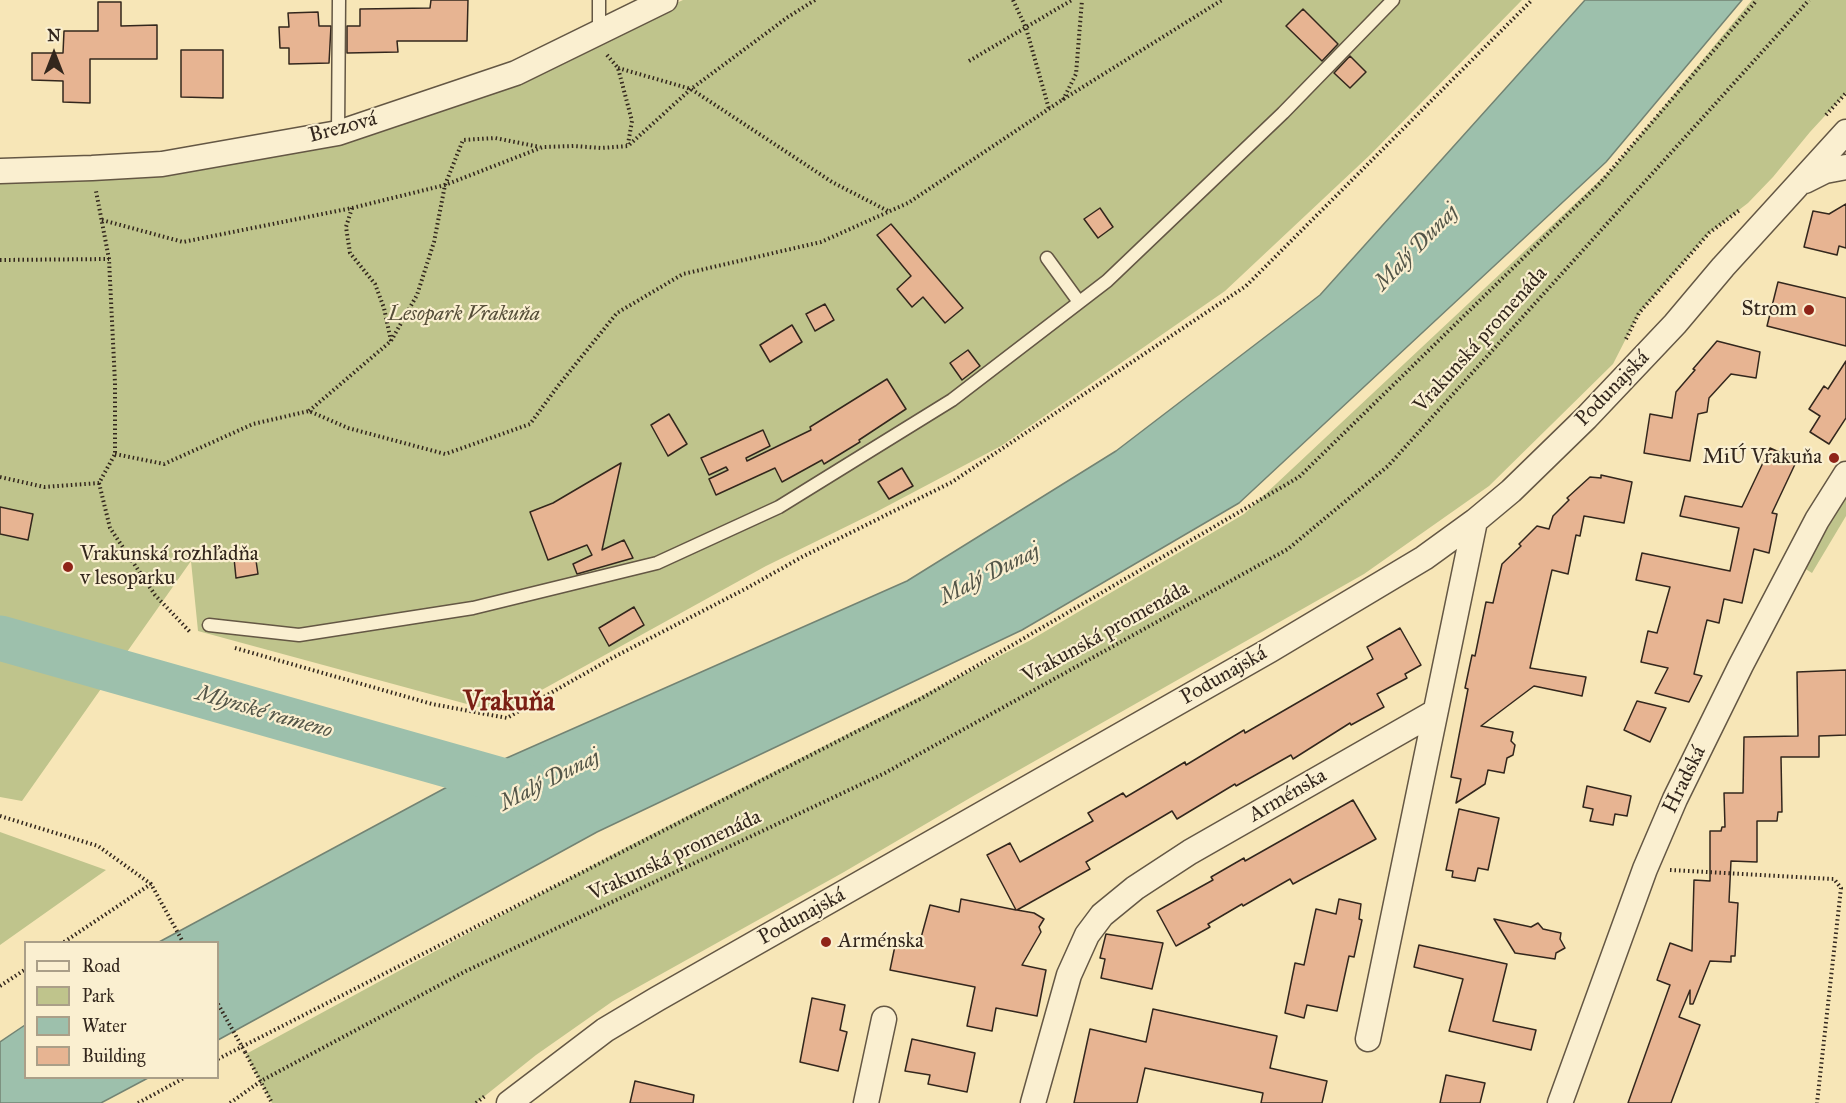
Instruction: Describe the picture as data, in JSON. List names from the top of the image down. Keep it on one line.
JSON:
{"streets":{"street":["Brezová","Podunajská","Hradská","Arménska"],"path":["Vrakunská promenáda"]},"districts":["Vrakuňa"],"water":["Malý Dunaj","Mlynské rameno"],"parks":["Lesopark Vrakuňa"],"places":["Strom","MiÚ Vrakuňa","Vrakunská rozhľadňa v lesoparku","Arménska"],"legend":["Road","Park","Water","Building"],"north":"top"}
